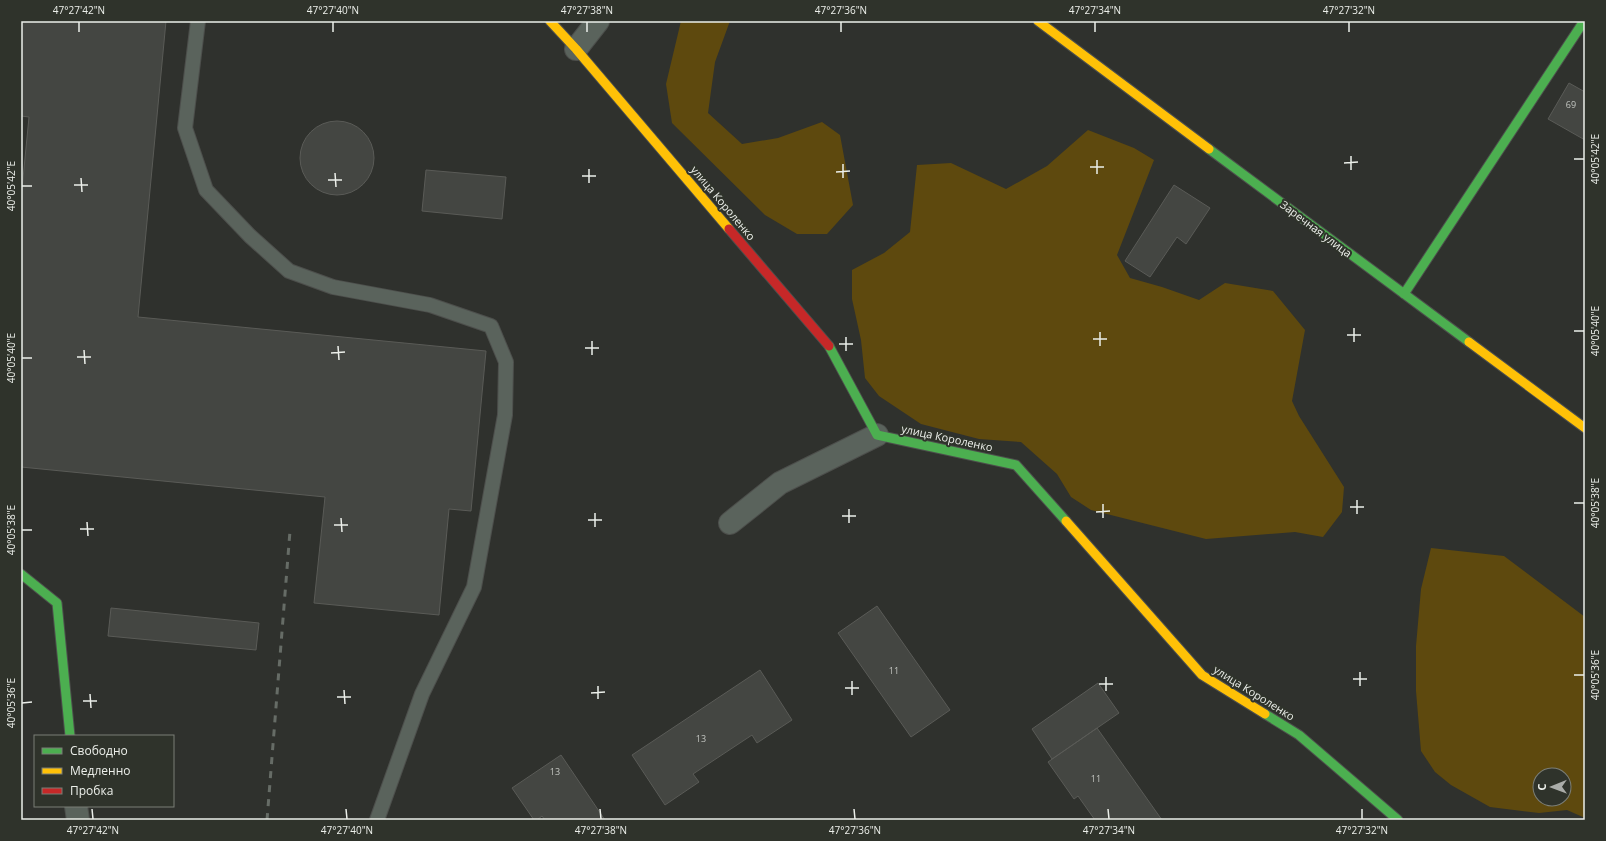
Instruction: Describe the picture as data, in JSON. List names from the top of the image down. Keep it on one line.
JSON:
{"streets":{"street":["улица Короленко","Заречная улица"]},"house_numbers":["69","11","13","13","11"],"legend":["Свободно","Медленно","Пробка"],"north":"left","coordinates":["47°27'42\"N","47°27'40\"N","47°27'38\"N","47°27'36\"N","47°27'34\"N","47°27'32\"N","40°05'42\"E","40°05'40\"E","40°05'38\"E","40°05'36\"E"]}
